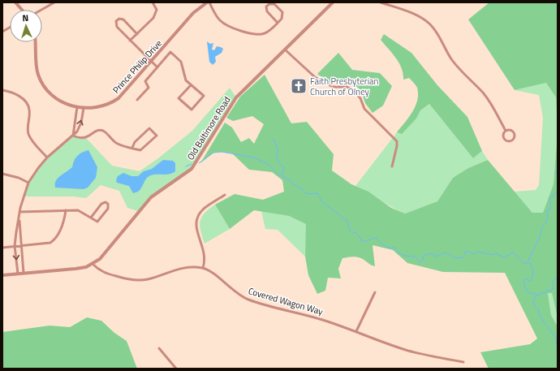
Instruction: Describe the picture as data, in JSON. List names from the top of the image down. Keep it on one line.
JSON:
{"streets":{"street":["Prince Philip Drive","Old Baltimore Road","Covered Wagon Way"]},"places":{"church":["Faith Presbyterian Church of Olney"]},"north":"top"}
